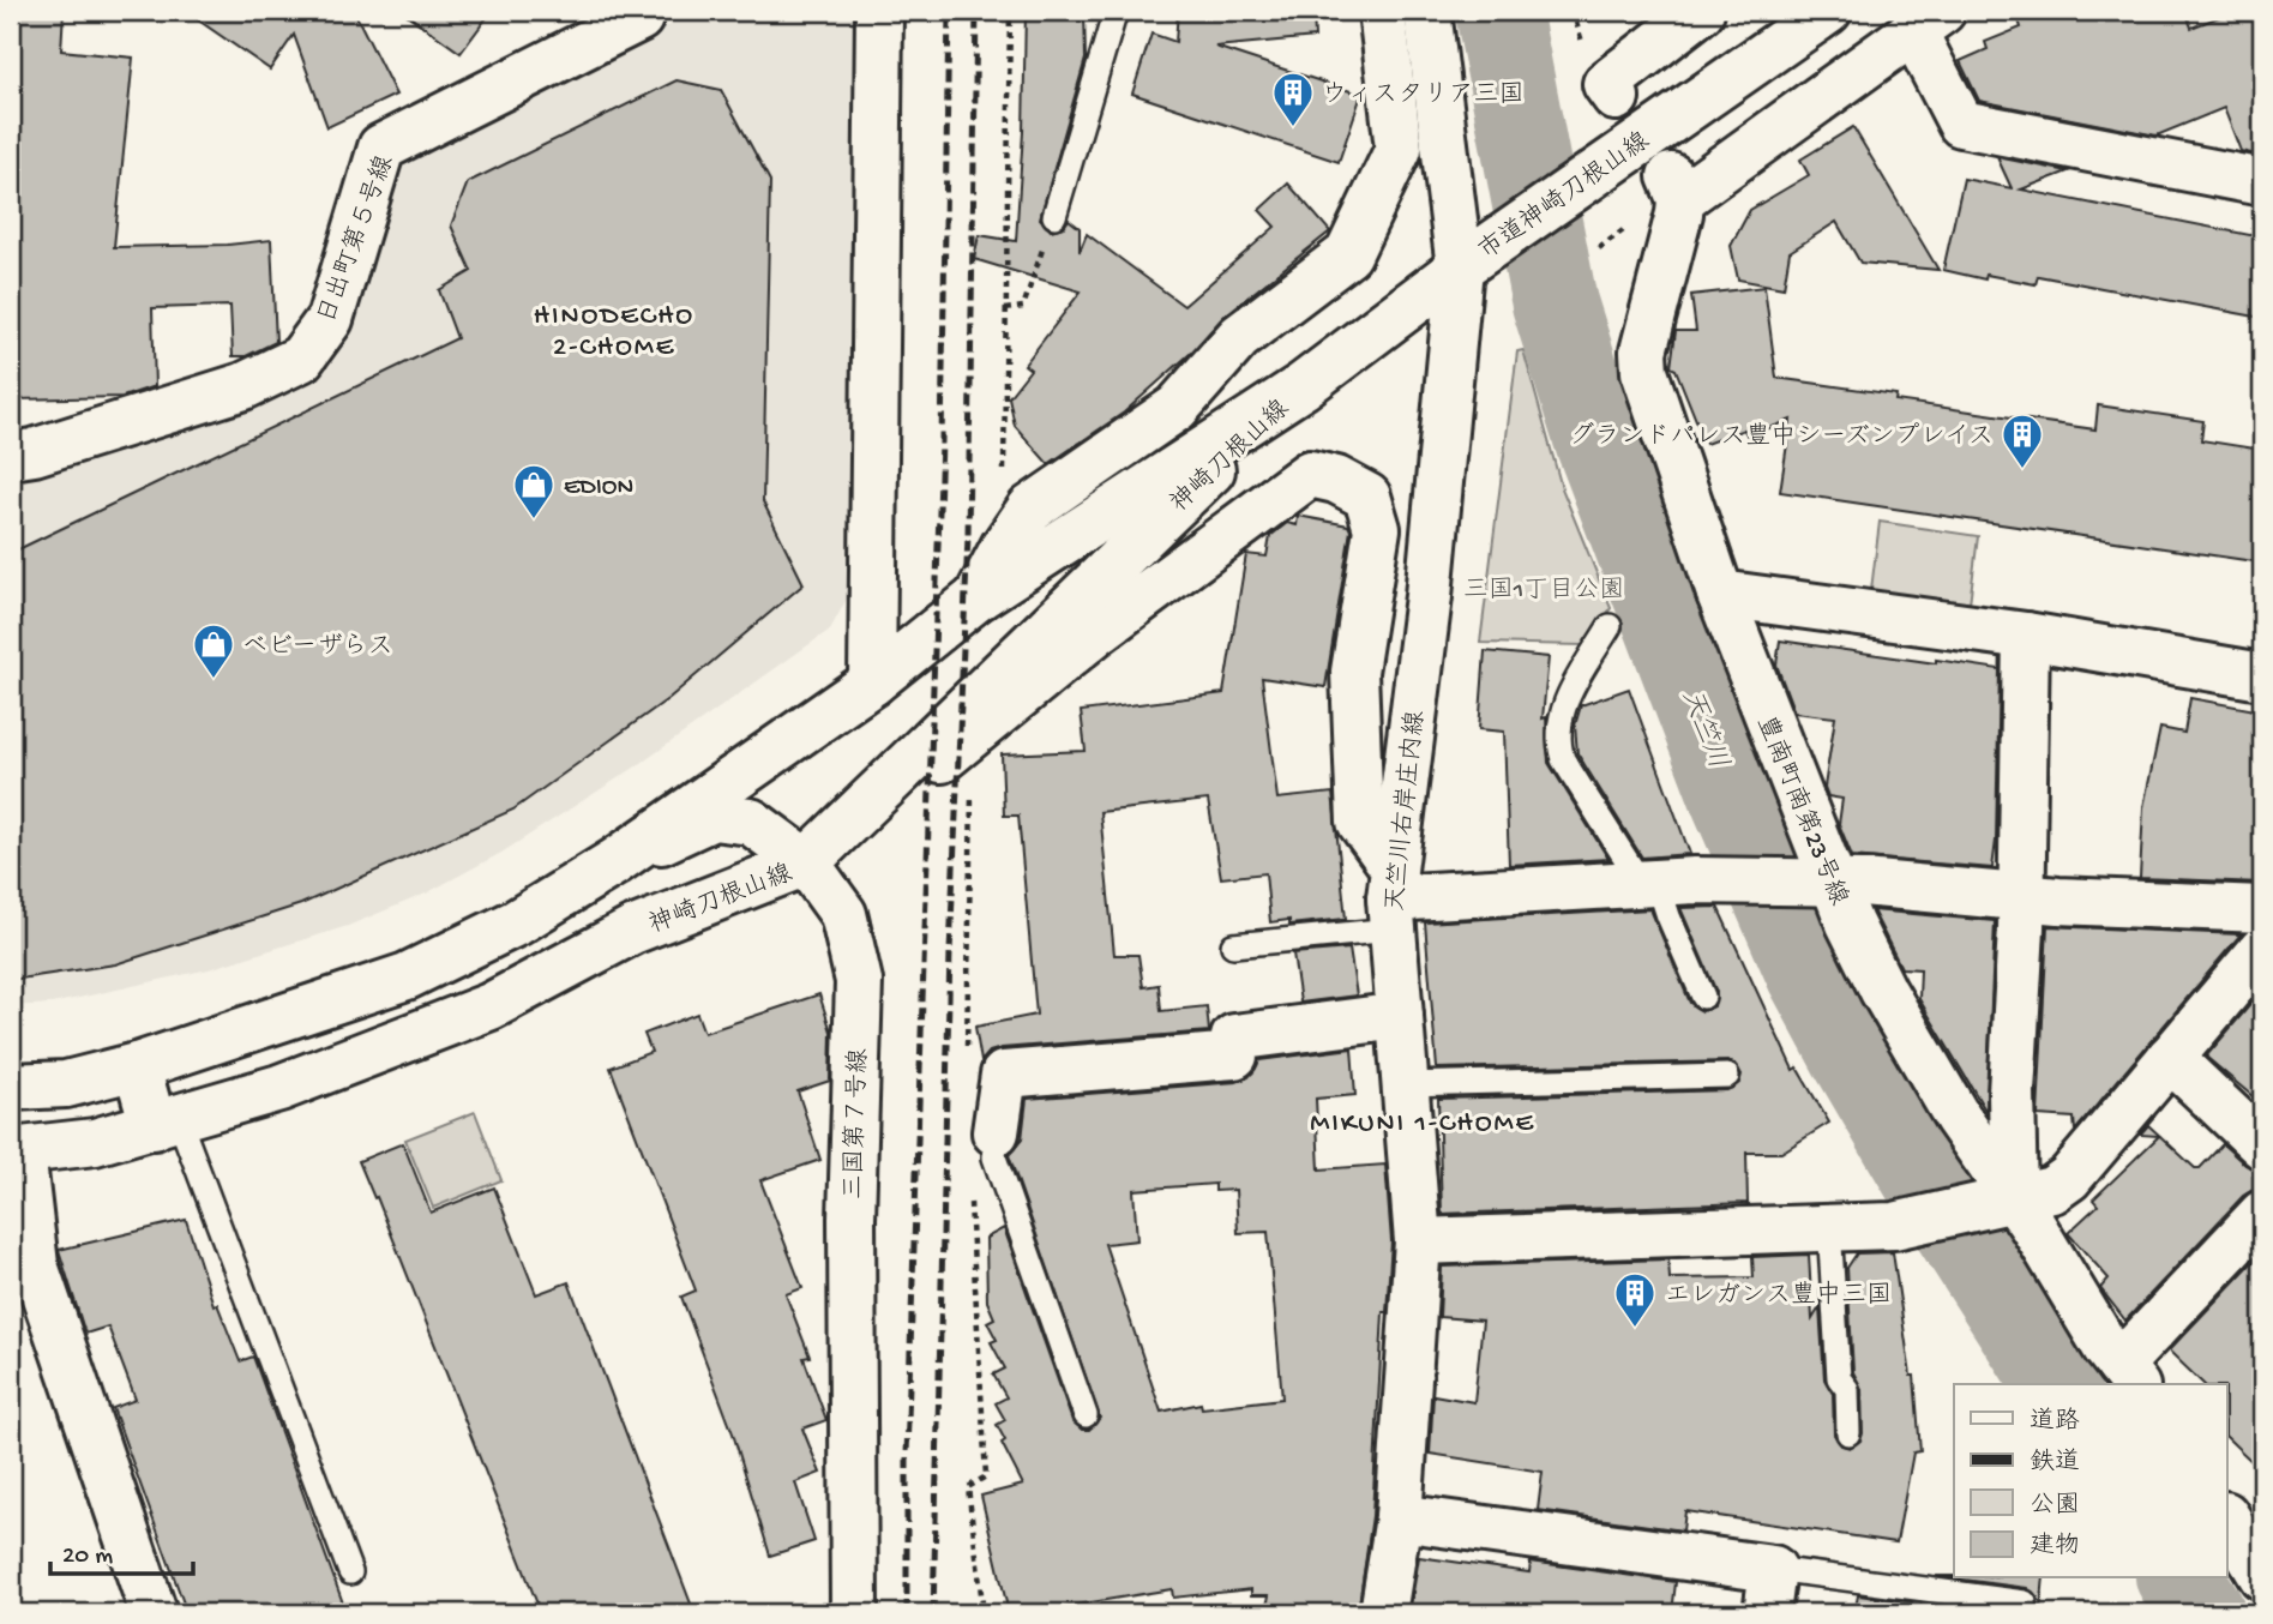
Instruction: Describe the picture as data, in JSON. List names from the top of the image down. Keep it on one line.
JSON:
{"streets":{"street":["市道神崎刀根山線","日出町第５号線","神崎刀根山線","豊南町南第23号線","天竺川右岸庄内線","三国第７号線"]},"crossings":[["市道神崎刀根山線","神崎刀根山線"],["市道神崎刀根山線","天竺川右岸庄内線"],["神崎刀根山線","三国第７号線"]],"districts":["HINODECHO 2-CHOME","MIKUNI 1-CHOME"],"water":["天竺川"],"parks":["三国1丁目公園"],"places":{"building":["ウィスタリア三国","グランドパレス豊中シーズンプレイス","エレガンス豊中三国"],"shop":["EDION","ベビーザらス"]},"legend":["道路","鉄道","公園","建物"],"scale_bar":"20 m"}
